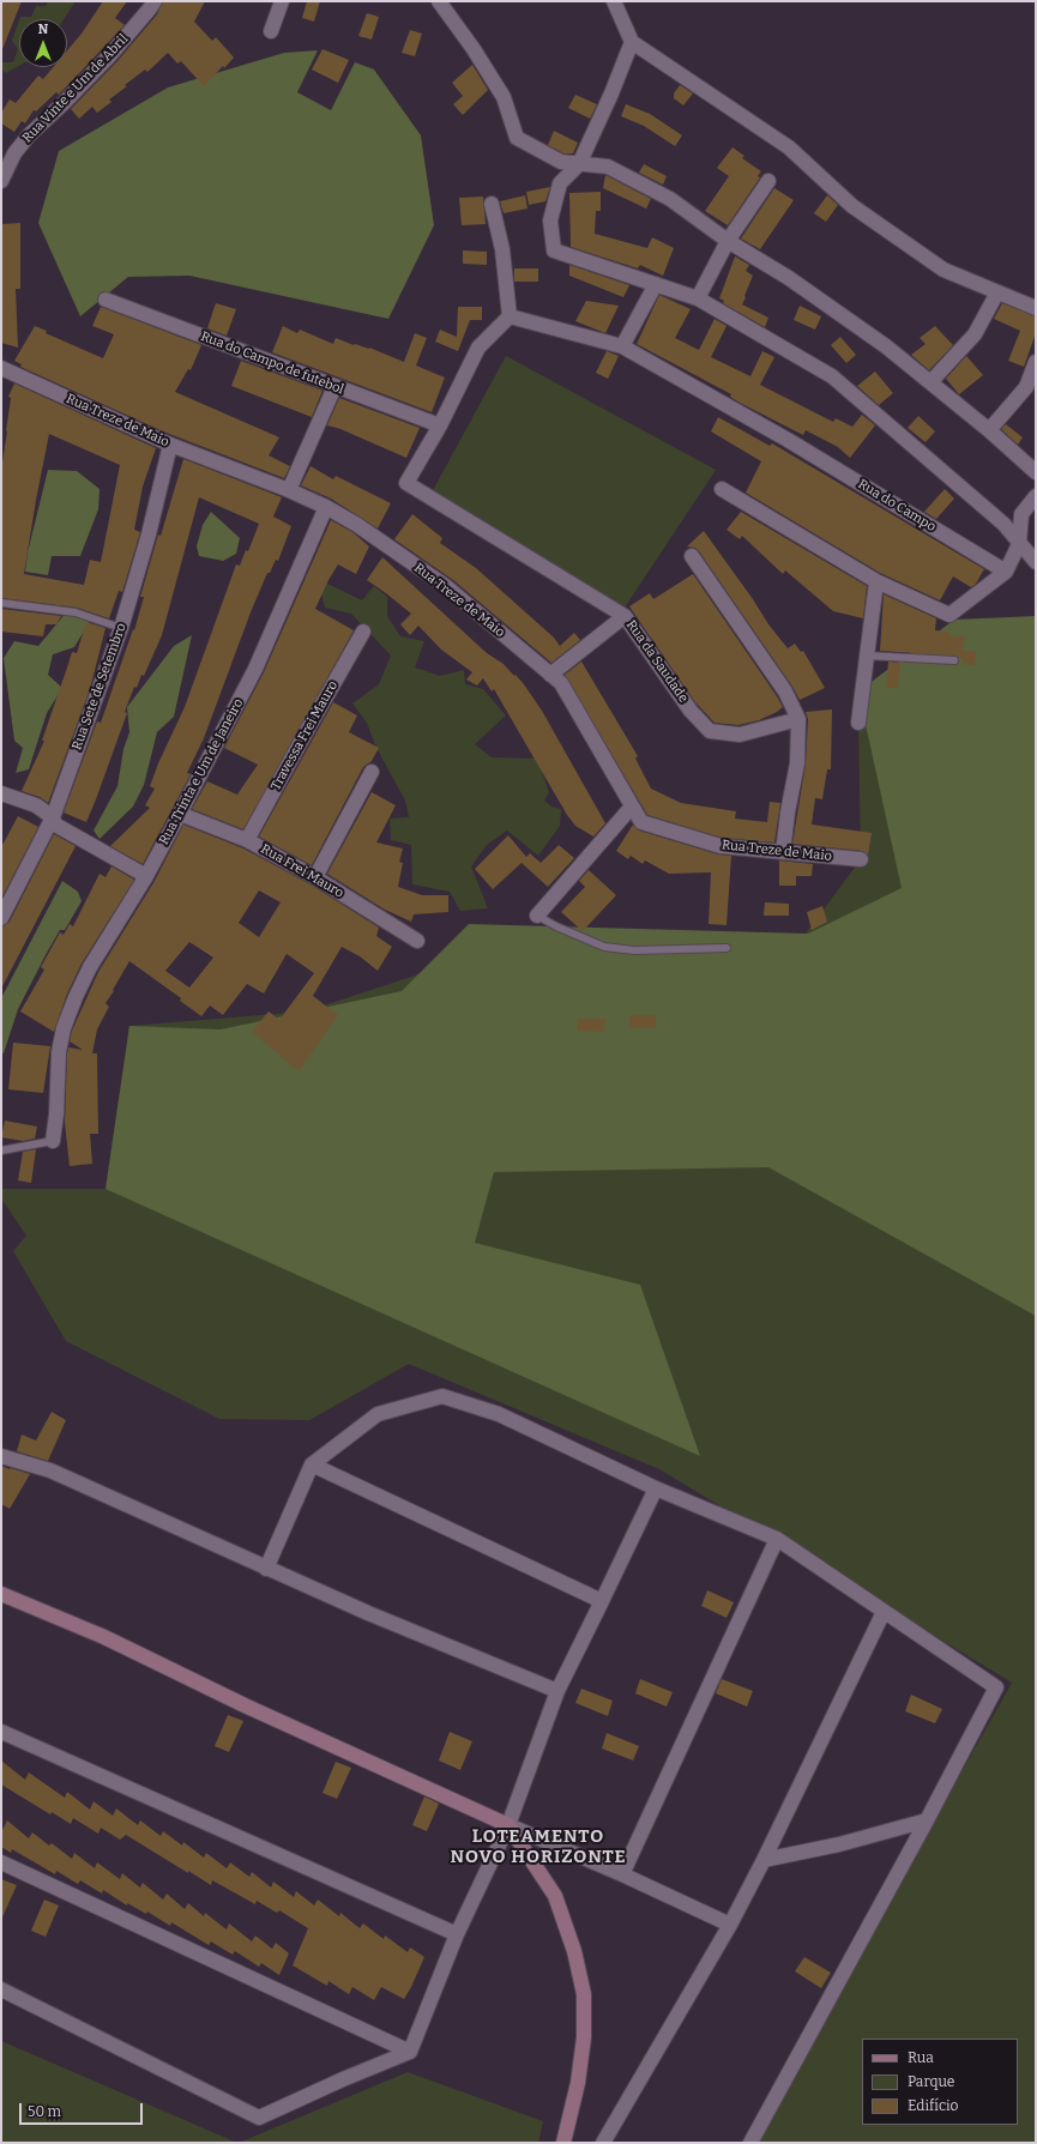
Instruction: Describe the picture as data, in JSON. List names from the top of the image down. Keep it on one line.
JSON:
{"streets":{"street":["Rua Vinte e Um de Abril","Rua do Campo de futebol","Rua Treze de Maio","Rua do Campo","Rua da Saudade","Rua Sete de Setembro","Travessa Frei Mauro","Rua Trinta e Um de Janeiro","Rua Frei Mauro"]},"crossings":[["Rua do Campo de futebol","Rua da Saudade"],["Rua Treze de Maio","Rua Sete de Setembro"],["Rua Treze de Maio","Rua Trinta e Um de Janeiro"],["Travessa Frei Mauro","Rua Frei Mauro"],["Rua Trinta e Um de Janeiro","Rua Frei Mauro"]],"districts":["LOTEAMENTO NOVO HORIZONTE"],"legend":["Rua","Parque","Edifício"],"scale_bar":"50 m","north":"top"}
